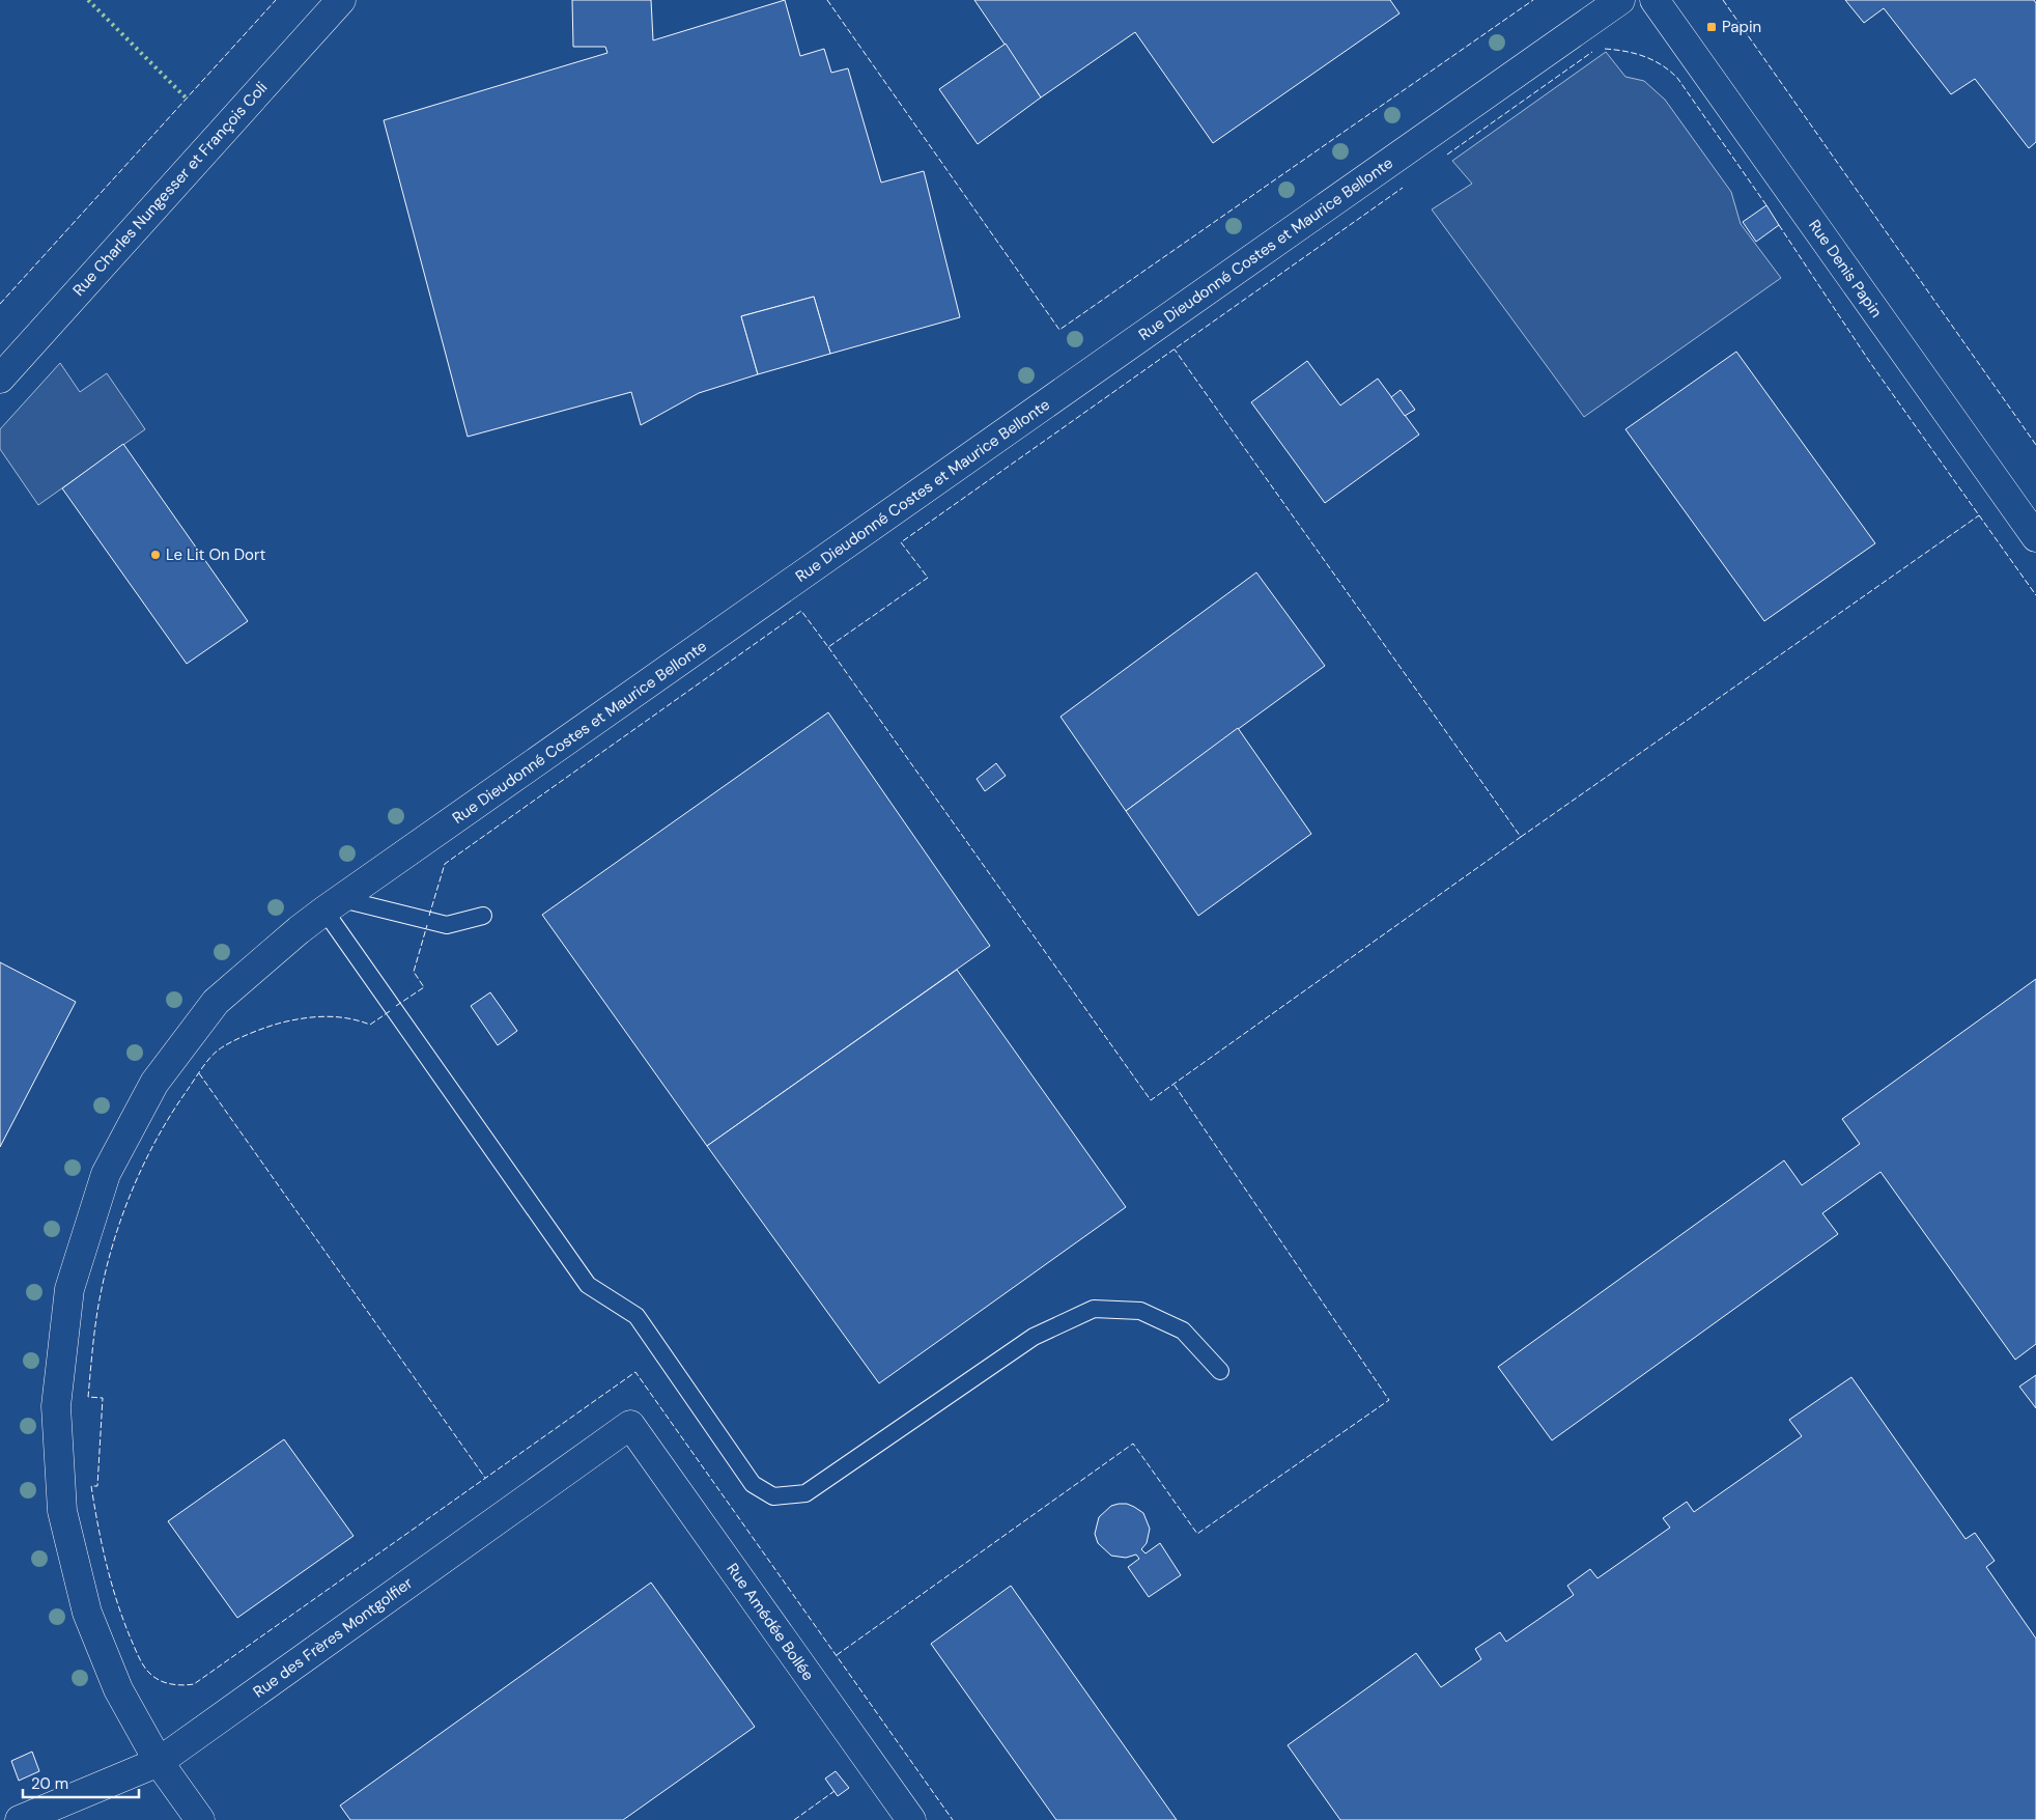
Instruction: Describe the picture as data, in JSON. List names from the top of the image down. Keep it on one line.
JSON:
{"streets":{"street":["Rue Charles Nungesser et François Coli","Rue Dieudonné Costes et Maurice Bellonte","Rue Denis Papin","Rue Amédée Bollée","Rue des Frères Montgolfier"]},"crossings":[["Rue Dieudonné Costes et Maurice Bellonte","Rue des Frères Montgolfier"],["Rue Amédée Bollée","Rue des Frères Montgolfier"]],"places":{"transit":["Papin"],"other":["Le Lit On Dort"]},"scale_bar":"20 m"}
